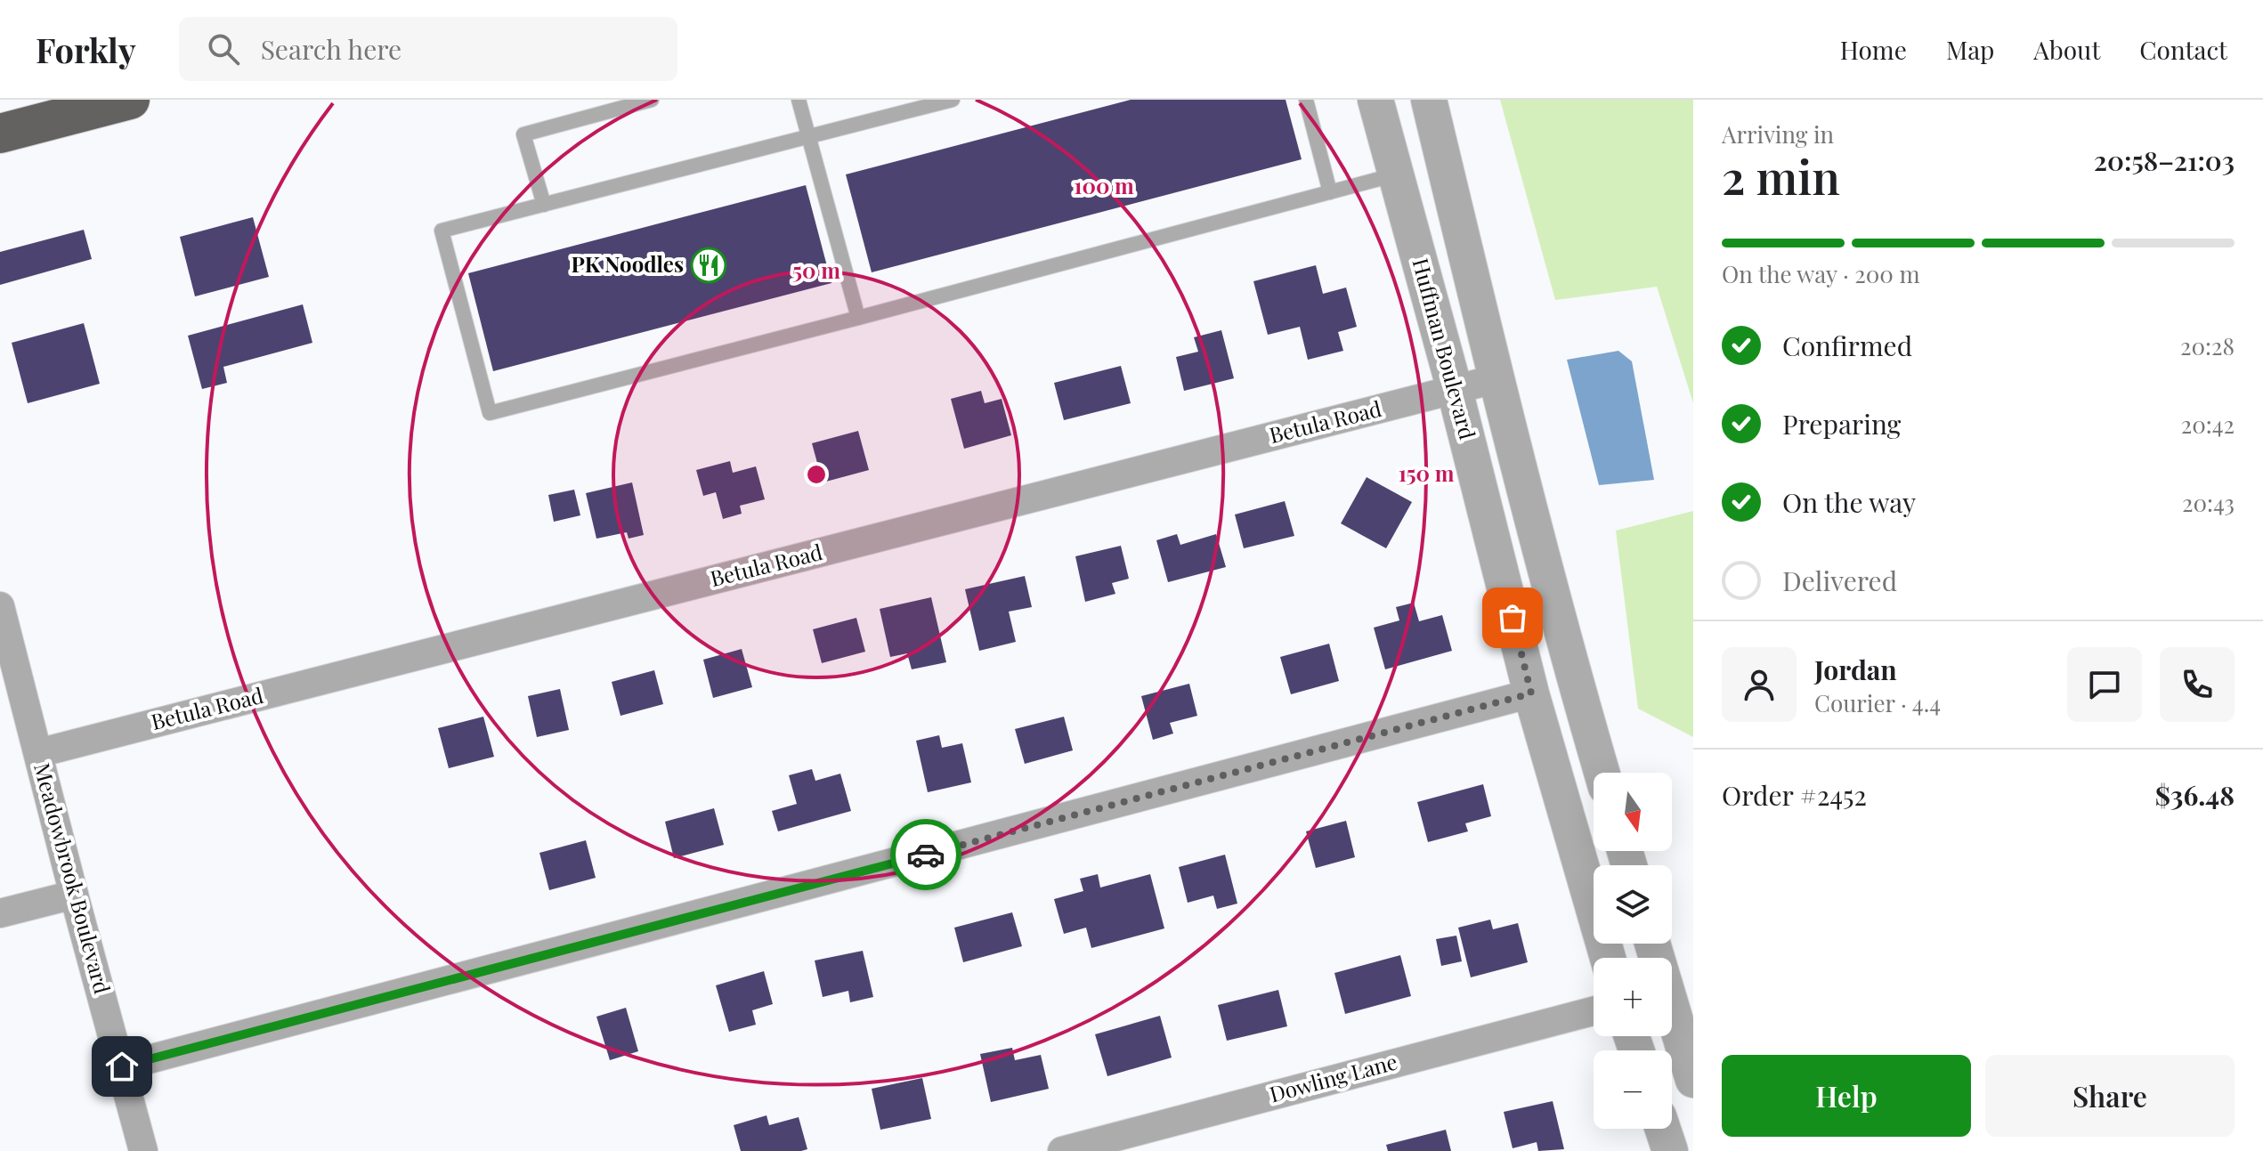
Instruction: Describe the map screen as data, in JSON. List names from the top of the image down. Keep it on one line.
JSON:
{"streets":{"street":["Huffman Boulevard","Betula Road","Meadowbrook Boulevard","Dowling Lane"]},"crossings":[["Huffman Boulevard","Betula Road"],["Betula Road","Meadowbrook Boulevard"]],"places":{"restaurant":["PK Noodles"]},"north":"bottom","page":{"header":"Forkly","search":"Search here","nav":["Home","Map","About","Contact"],"heading":["2 min","Arriving in","20:58–21:03"],"panel":["Jordan","Courier · 4.4","Order #2452","$36.48"],"bar":"On the way · 200 m","list":[["Confirmed","20:28"],["Preparing","20:42"],["On the way","20:43"],"Delivered"],"map_buttons":["+","−"],"buttons":["Help","Share"]},"rings":["100 m","50 m","150 m"]}
